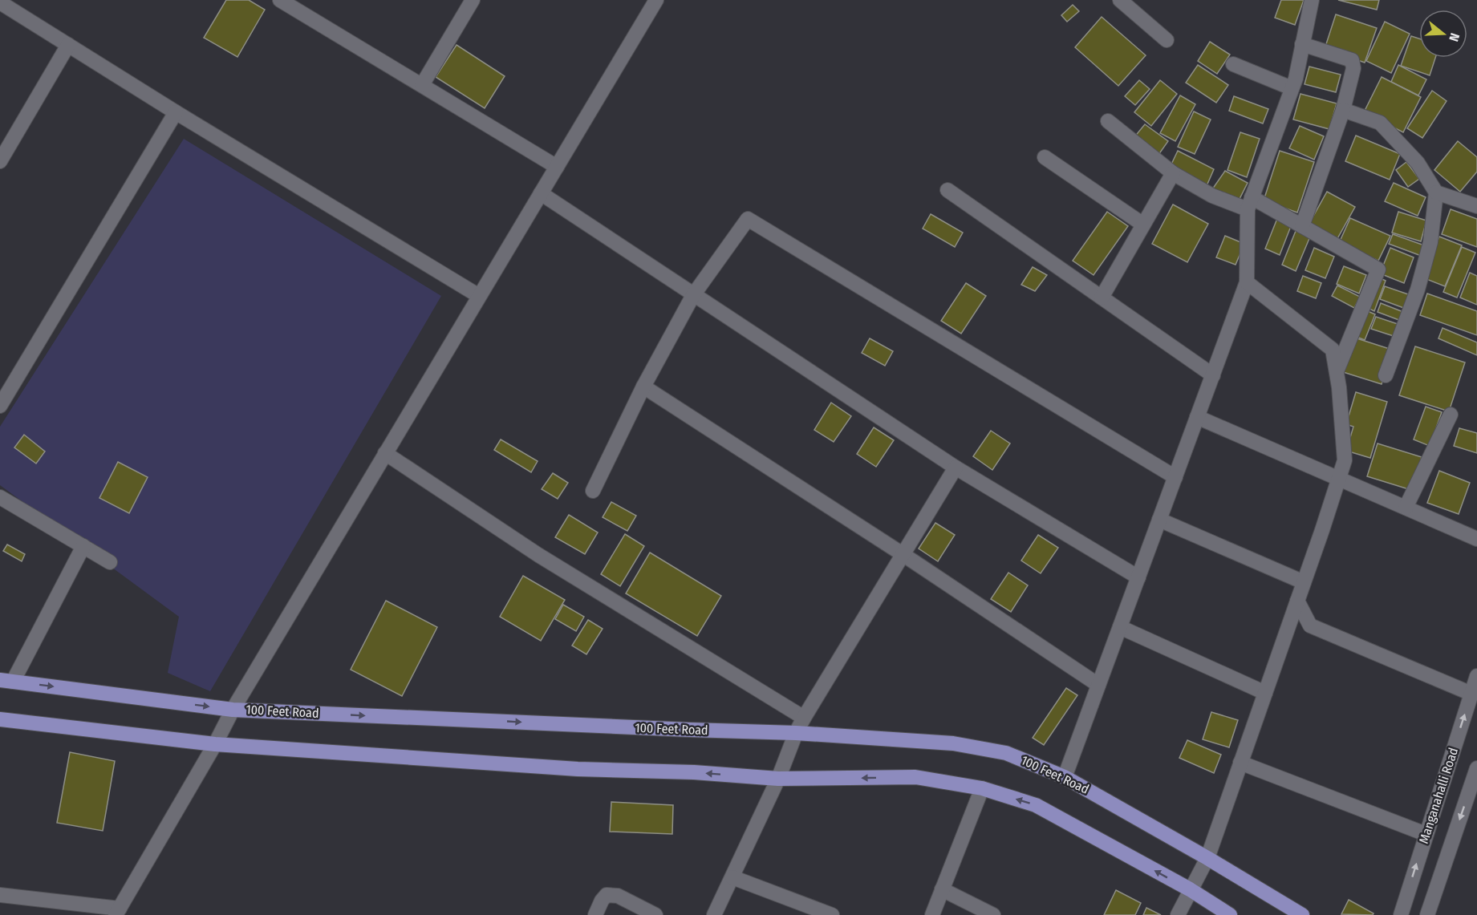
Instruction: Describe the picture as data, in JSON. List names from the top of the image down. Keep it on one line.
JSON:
{"streets":{"main road":["100 Feet Road"],"street":["Manganahalli Road"]},"north":"right"}
